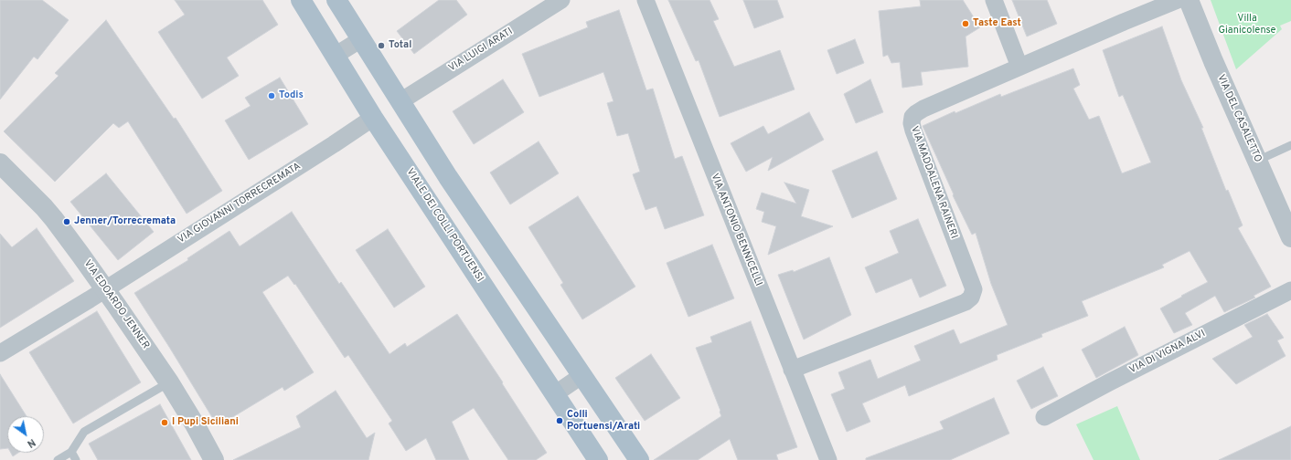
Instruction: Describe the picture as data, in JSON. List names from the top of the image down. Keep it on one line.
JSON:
{"streets":{"main road":["VIALE DEI COLLI PORTUENSI"],"street":["VIA LUIGI ARATI","VIA DEL CASALETTO","VIA MADDALENA RAINERI","VIA GIOVANNI TORRECREMATA","VIA ANTONIO BENNICELLI","VIA EDOARDO JENNER","VIA DI VIGNA ALVI"]},"crossings":[["VIA MADDALENA RAINERI","VIA ANTONIO BENNICELLI"],["VIA GIOVANNI TORRECREMATA","VIALE DEI COLLI PORTUENSI"],["VIA GIOVANNI TORRECREMATA","VIA EDOARDO JENNER"]],"parks":["Villa Gianicolense"],"places":["Taste East","Total","Todis","Jenner/Torrecremata","Colli Portuensi/Arati","I Pupi Siciliani"],"north":"bottom right"}
